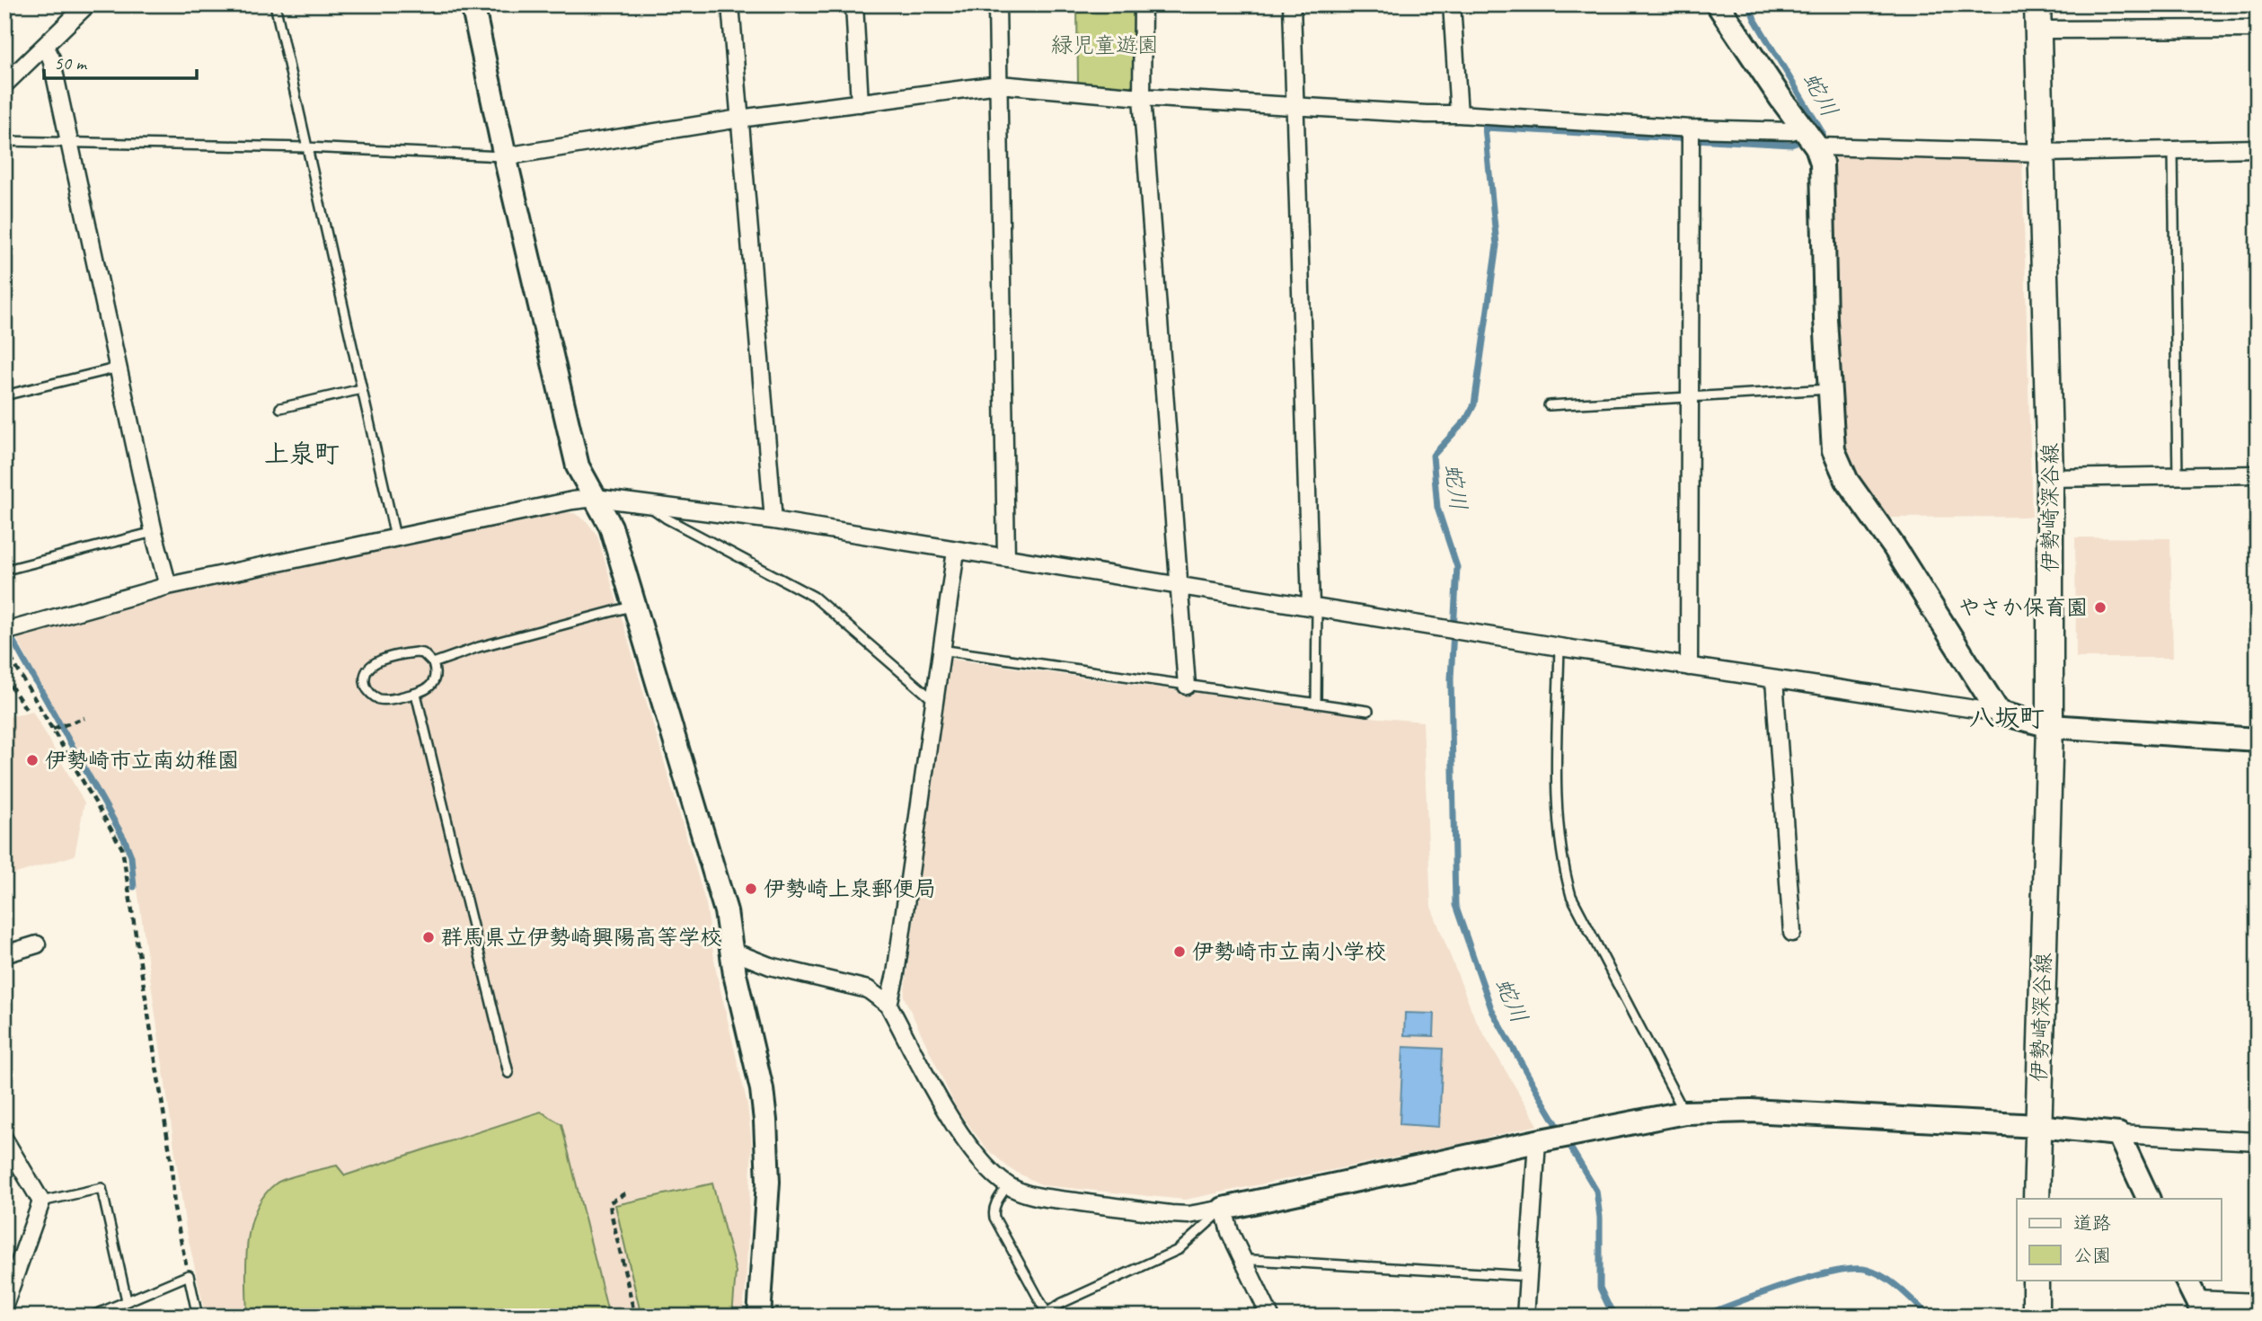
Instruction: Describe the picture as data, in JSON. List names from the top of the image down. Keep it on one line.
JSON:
{"streets":{"main road":["伊勢崎深谷線"]},"districts":["上泉町","八坂町"],"water":["蛇川"],"parks":["緑児童遊園"],"places":["やさか保育園","伊勢崎市立南幼稚園","伊勢崎上泉郵便局","群馬県立伊勢崎興陽高等学校","伊勢崎市立南小学校"],"legend":["道路","公園"],"scale_bar":"50 m"}
